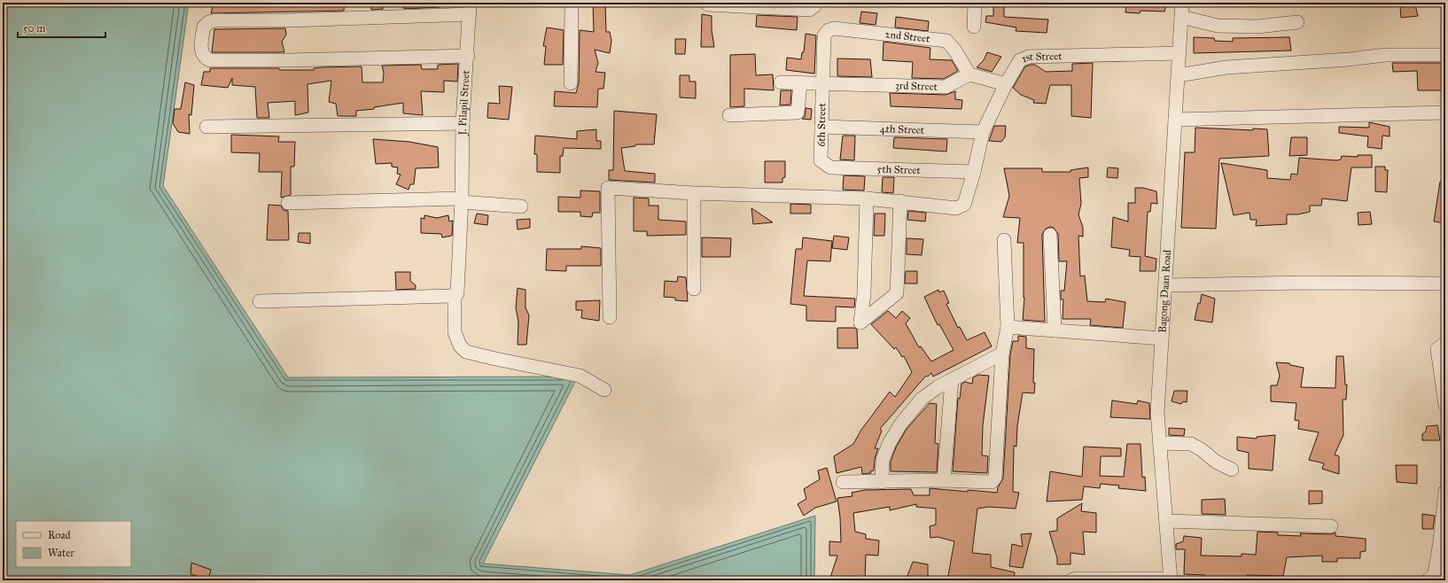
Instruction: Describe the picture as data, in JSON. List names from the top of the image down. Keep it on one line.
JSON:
{"streets":{"street":["2nd Street","1st Street","3rd Street","J. Pilapil Street","6th Street","4th Street","5th Street","Bagong Daan Road"]},"crossings":[["2nd Street","3rd Street"],["2nd Street","6th Street"],["1st Street","4th Street"],["1st Street","5th Street"],["1st Street","Bagong Daan Road"],["3rd Street","6th Street"],["6th Street","4th Street"],["6th Street","5th Street"]],"legend":["Road","Water"],"scale_bar":"50 m"}
